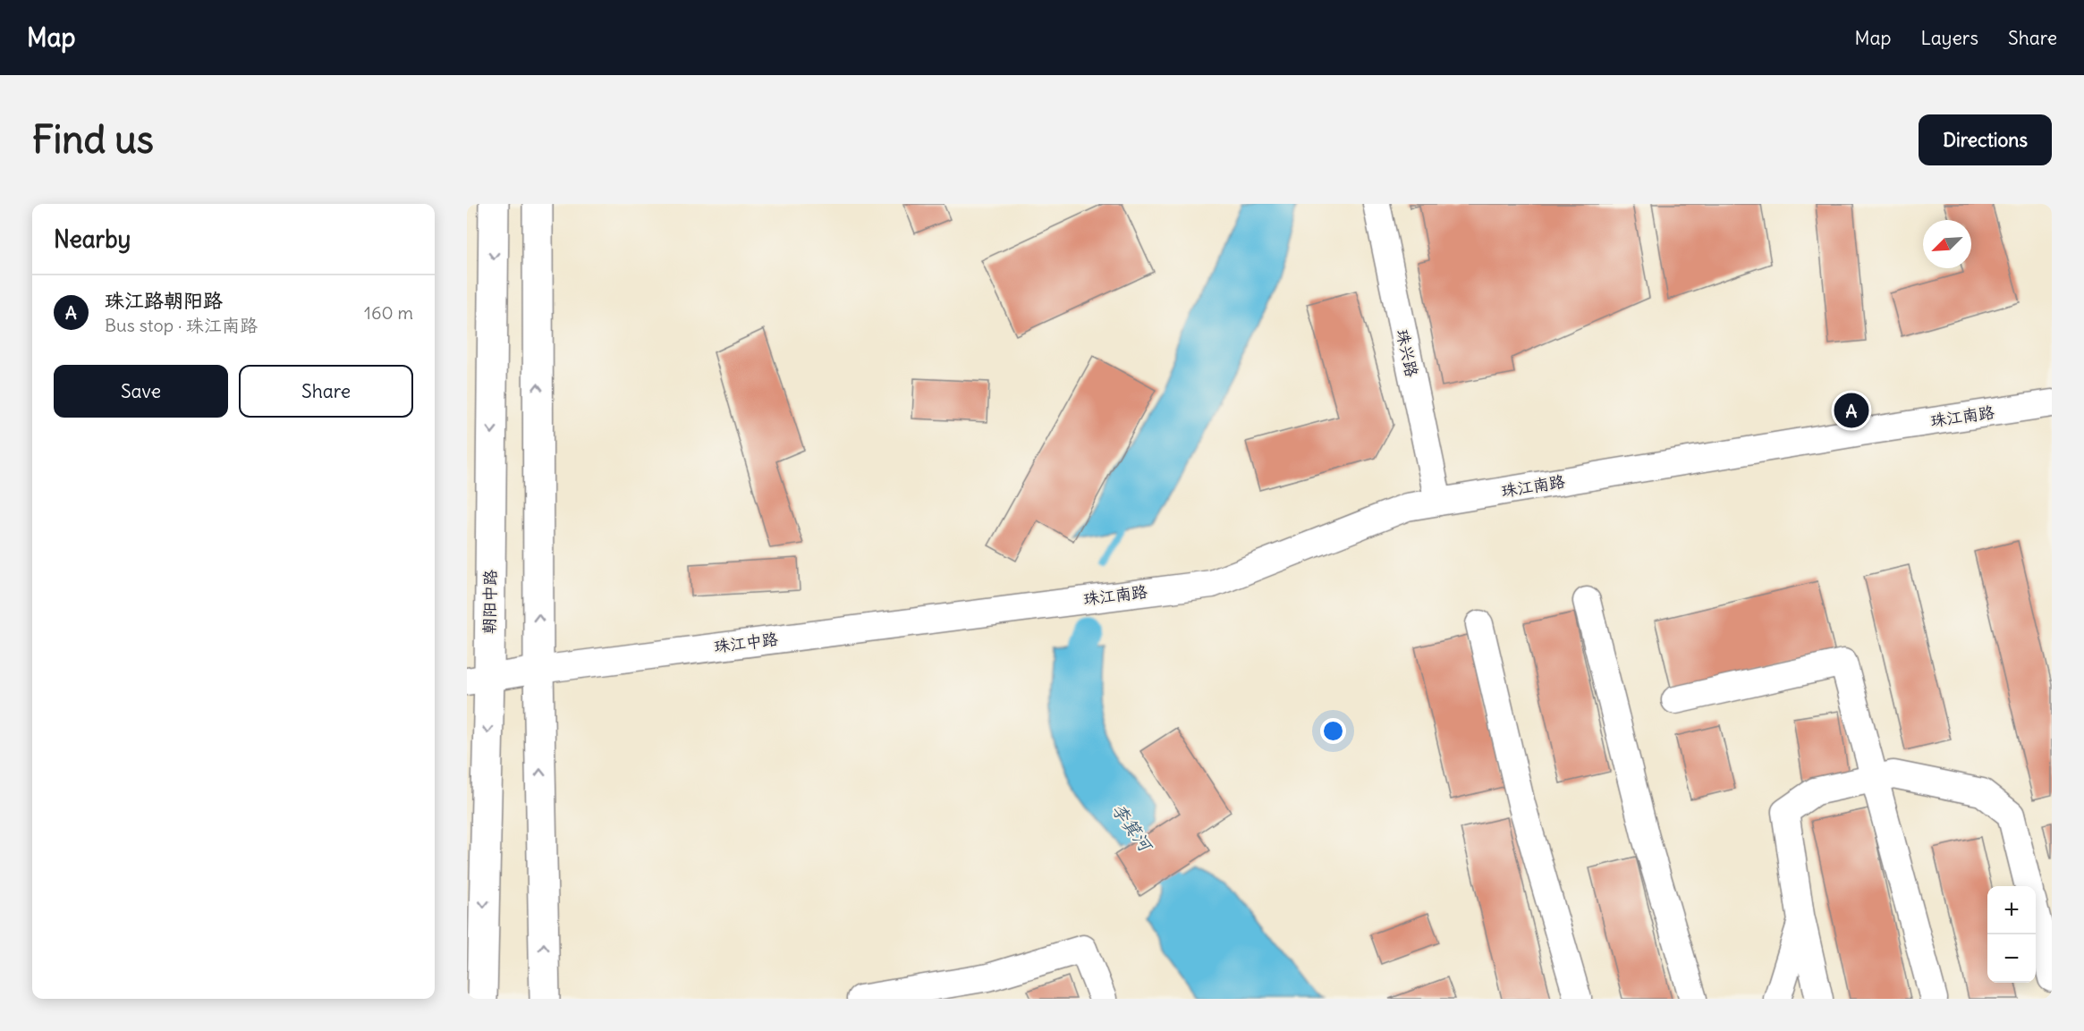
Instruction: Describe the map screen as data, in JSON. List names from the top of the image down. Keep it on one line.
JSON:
{"streets":{"main road":["朝阳中路"],"street":["珠兴路","珠江南路","珠江中路"]},"crossings":[["珠兴路","珠江南路"],["珠江南路","珠江中路"],["朝阳中路","珠江中路"]],"water":["李箕河"],"north":"bottom left","page":{"header":"Map","nav":["Map","Layers","Share"],"buttons":["Directions",["Save","Share"]],"title":"Find us","heading":"Nearby","list":[{"mark":"A","name":"珠江路朝阳路","note":"Bus stop · 珠江南路","value":"160 m"}],"pins":"A","map_buttons":["+","−"]}}
